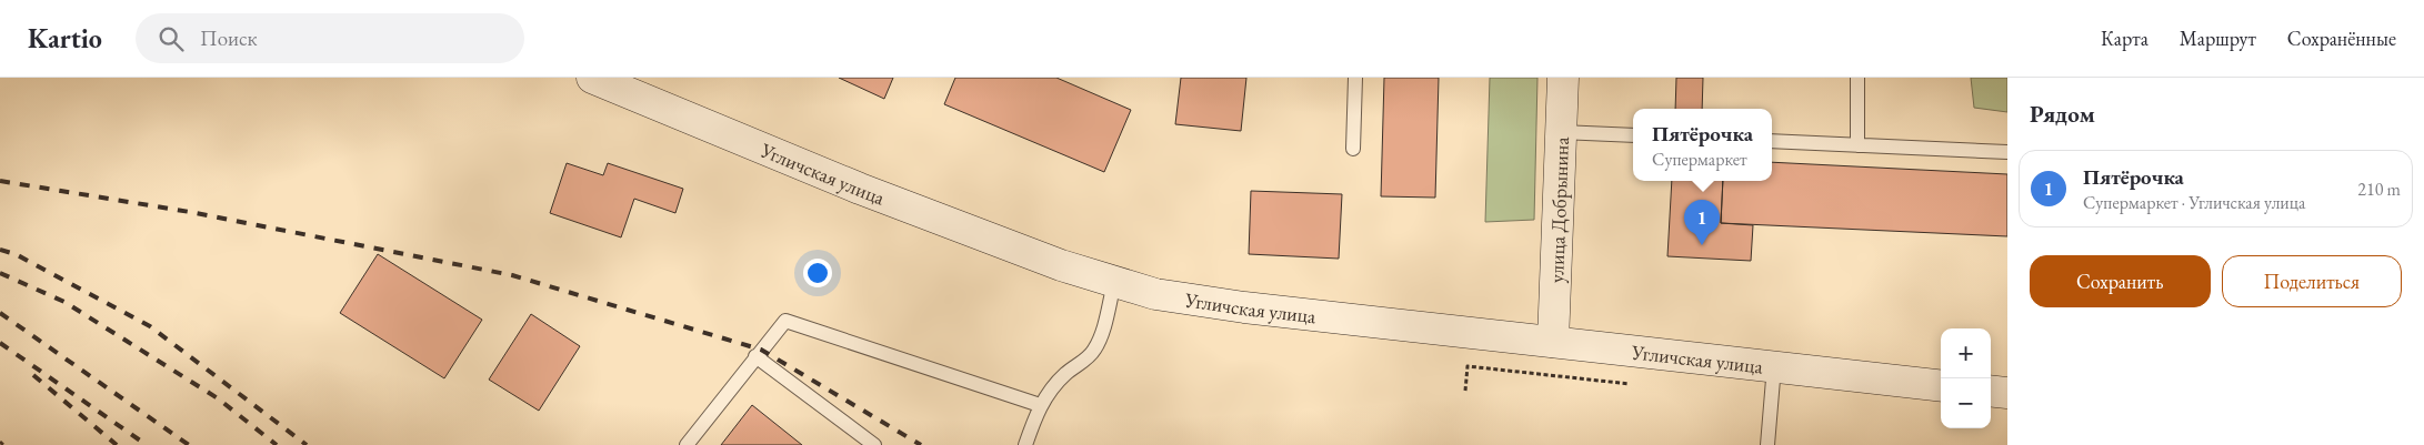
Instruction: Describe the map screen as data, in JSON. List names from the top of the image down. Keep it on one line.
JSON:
{"streets":{"street":["Угличская улица","улица Добрынина"]},"crossings":[["Угличская улица","улица Добрынина"]],"page":{"header":"Kartio","search":"Поиск","nav":["Карта","Маршрут","Сохранённые"],"heading":"Рядом","popup":["Пятёрочка","Супермаркет"],"list":[{"mark":"1","name":"Пятёрочка","note":"Супермаркет · Угличская улица","value":"210 m"}],"pins":"1","buttons":["Сохранить","Поделиться"],"map_buttons":["+","−"]}}
